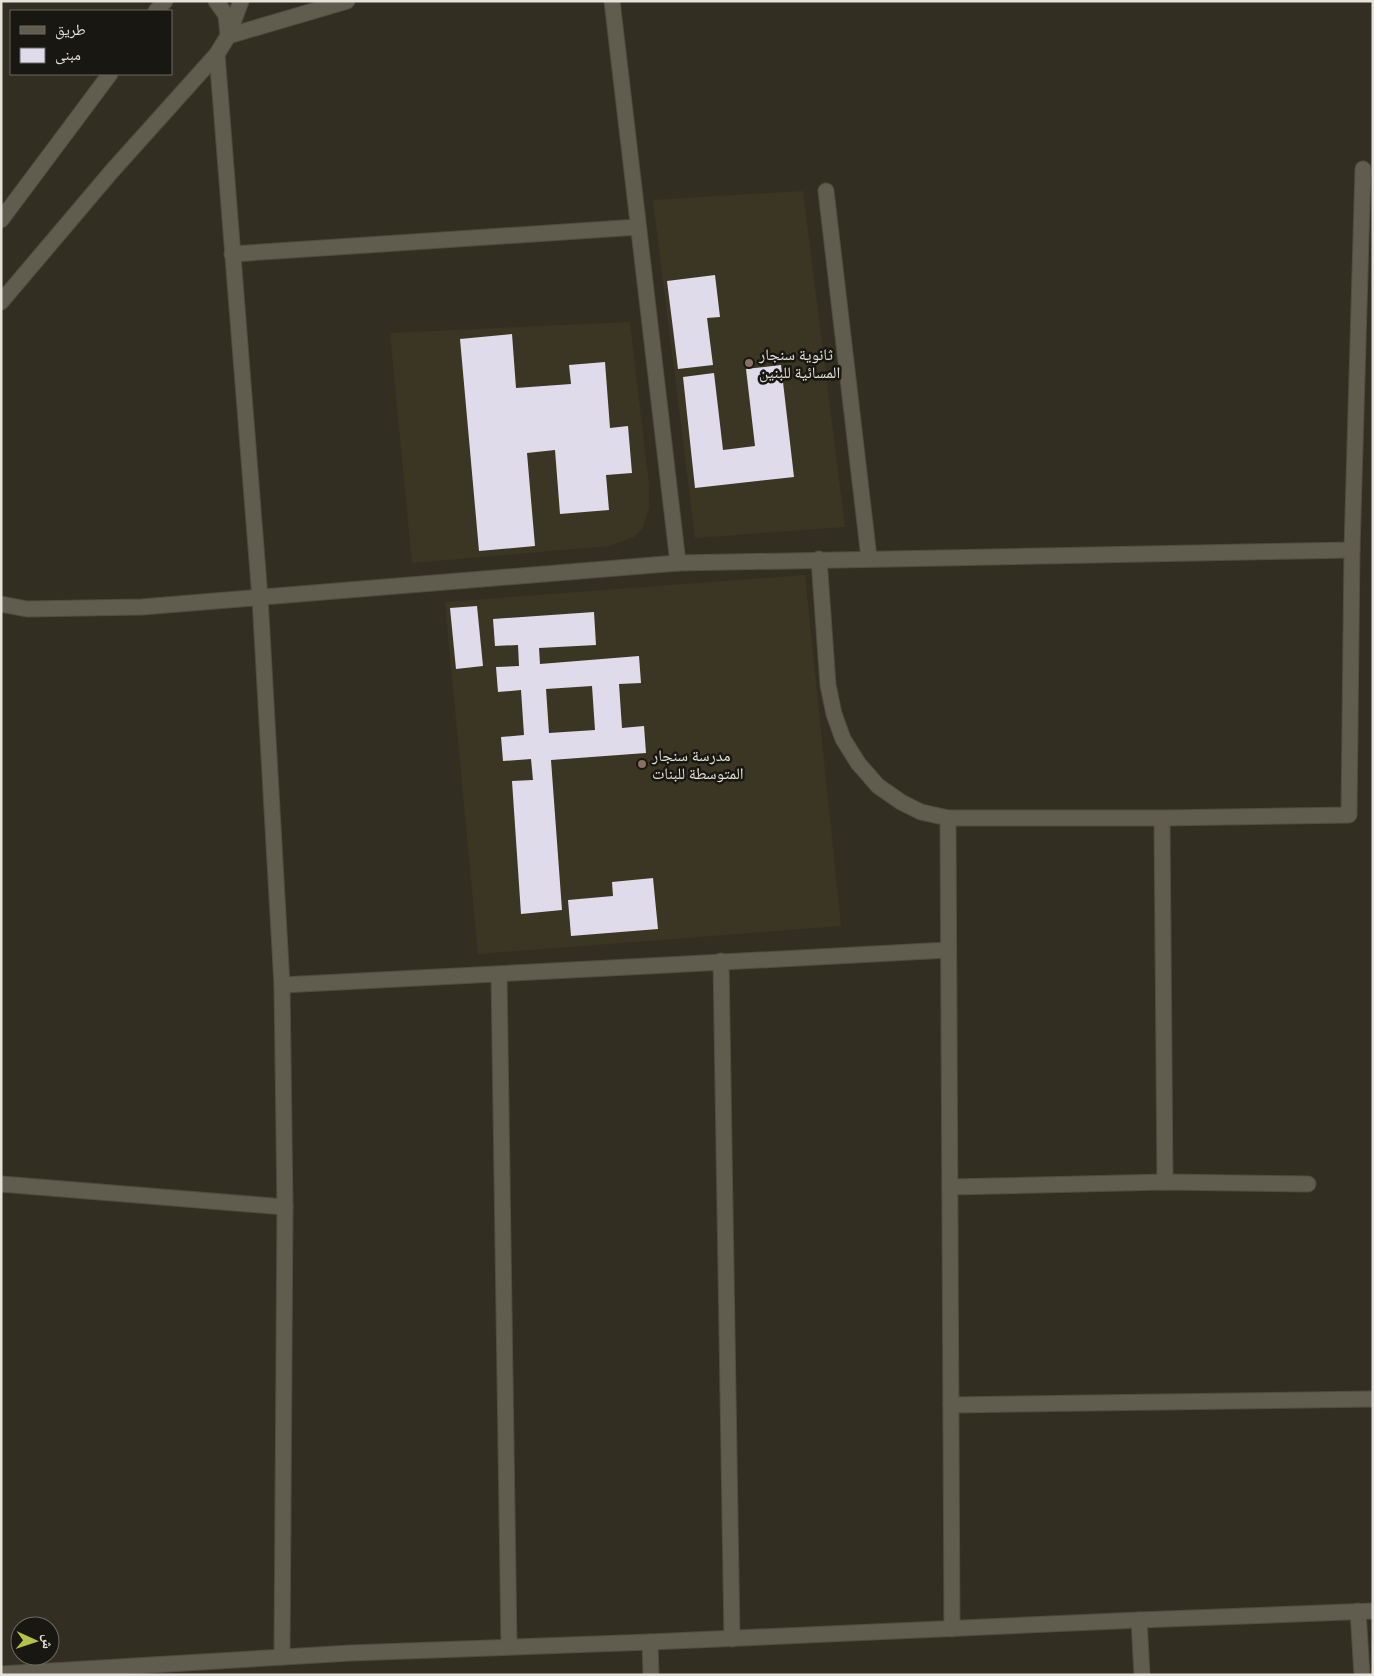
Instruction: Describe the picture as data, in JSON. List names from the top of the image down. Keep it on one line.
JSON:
{"places":["ثانوية سنجار المسائية للبنين","مدرسة سنجار المتوسطة للبنات"],"legend":["طريق","مبنى"],"north":"right"}
